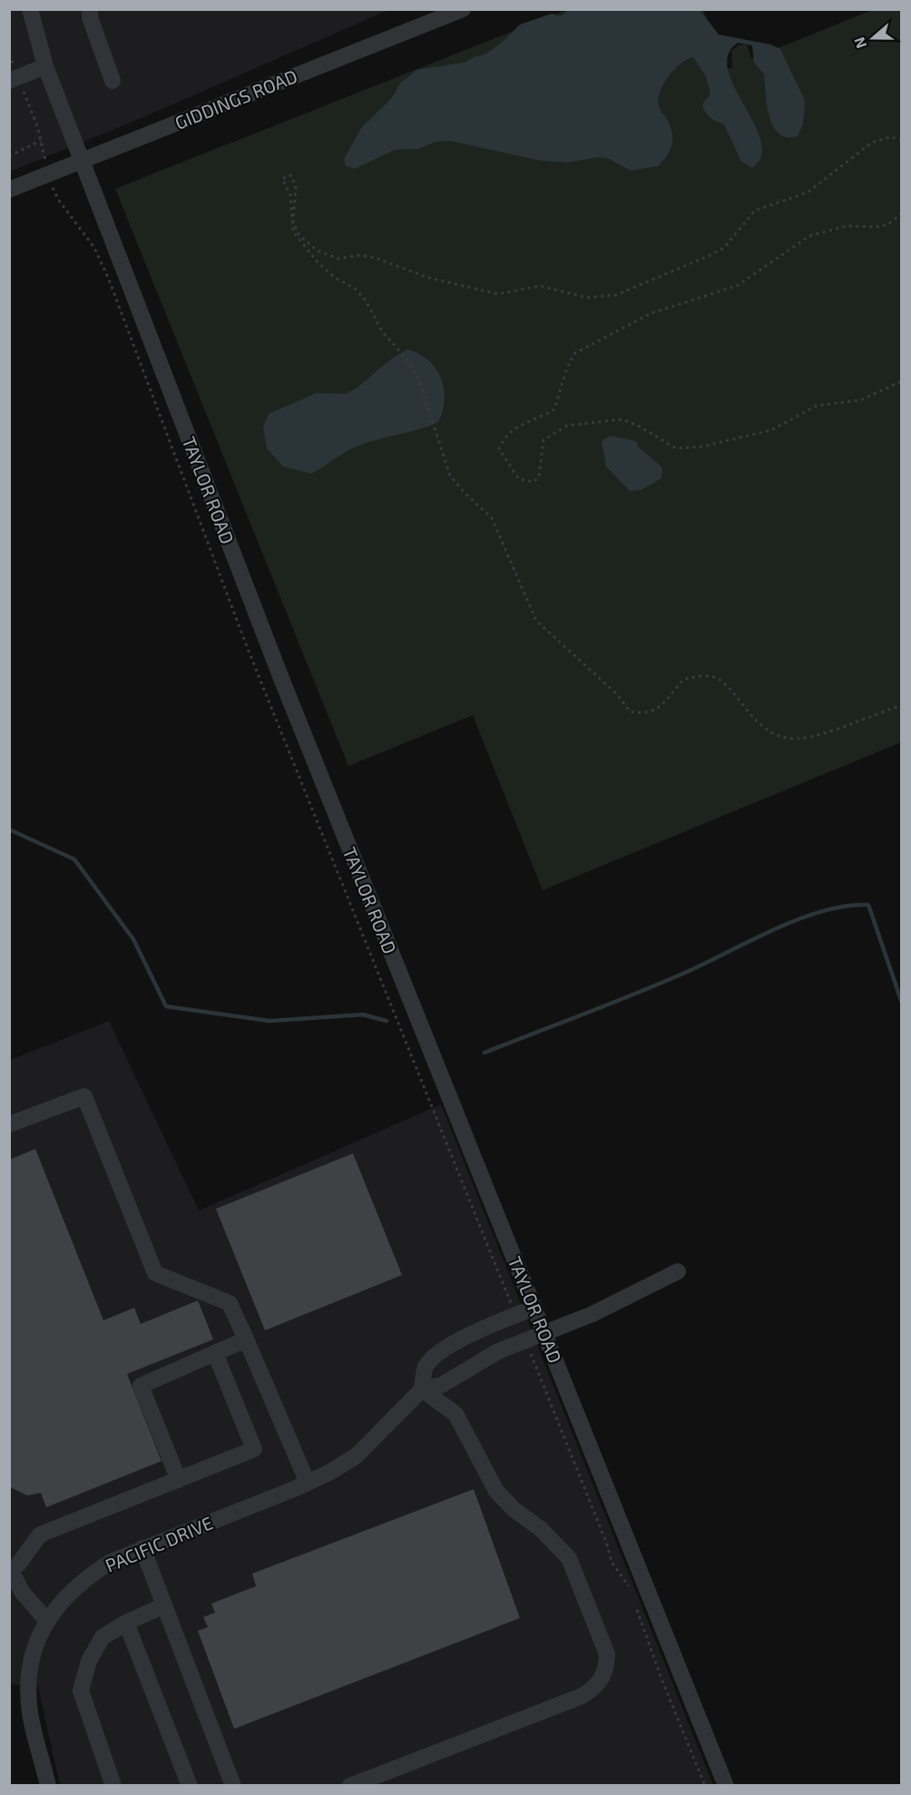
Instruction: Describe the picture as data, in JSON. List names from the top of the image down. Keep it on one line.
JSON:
{"streets":{"street":["GIDDINGS ROAD","TAYLOR ROAD","PACIFIC DRIVE"]},"crossings":[["GIDDINGS ROAD","TAYLOR ROAD"],["TAYLOR ROAD","PACIFIC DRIVE"]],"north":"left"}
